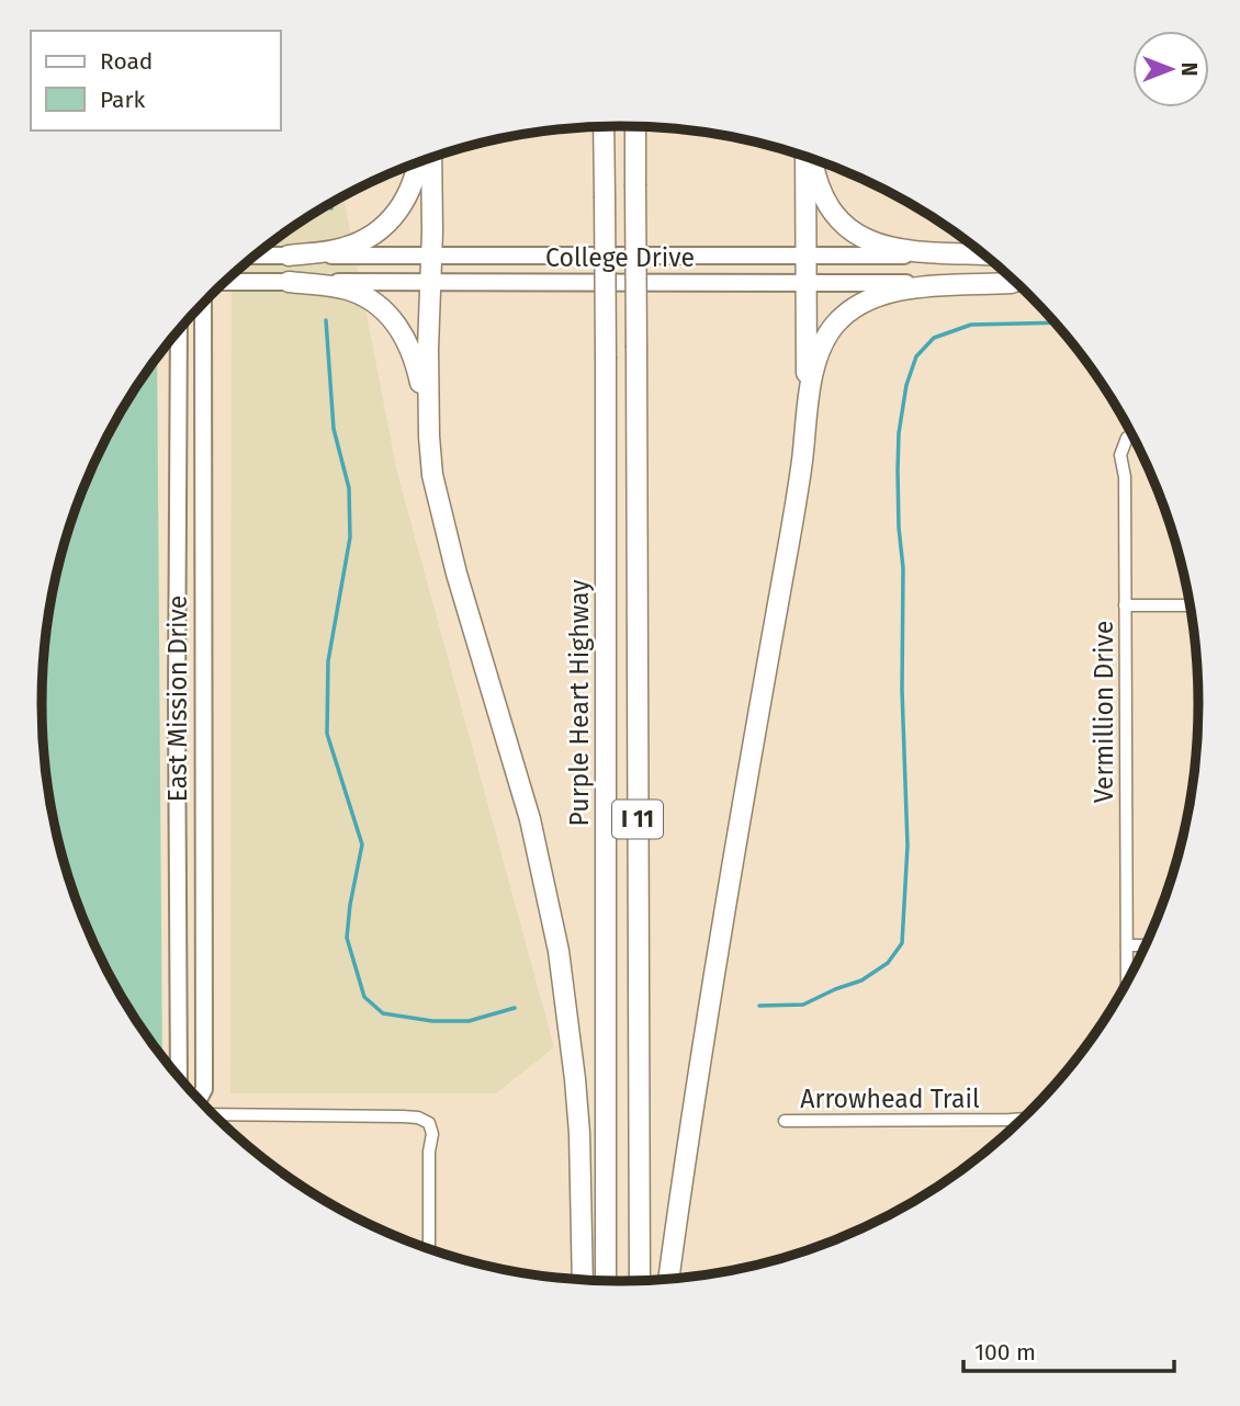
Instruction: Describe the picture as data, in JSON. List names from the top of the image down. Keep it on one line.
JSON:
{"streets":{"highway":["Purple Heart Highway","I 11"],"street":["College Drive","East Mission Drive","Vermillion Drive","Arrowhead Trail"]},"legend":["Road","Park"],"scale_bar":"100 m","north":"right"}
